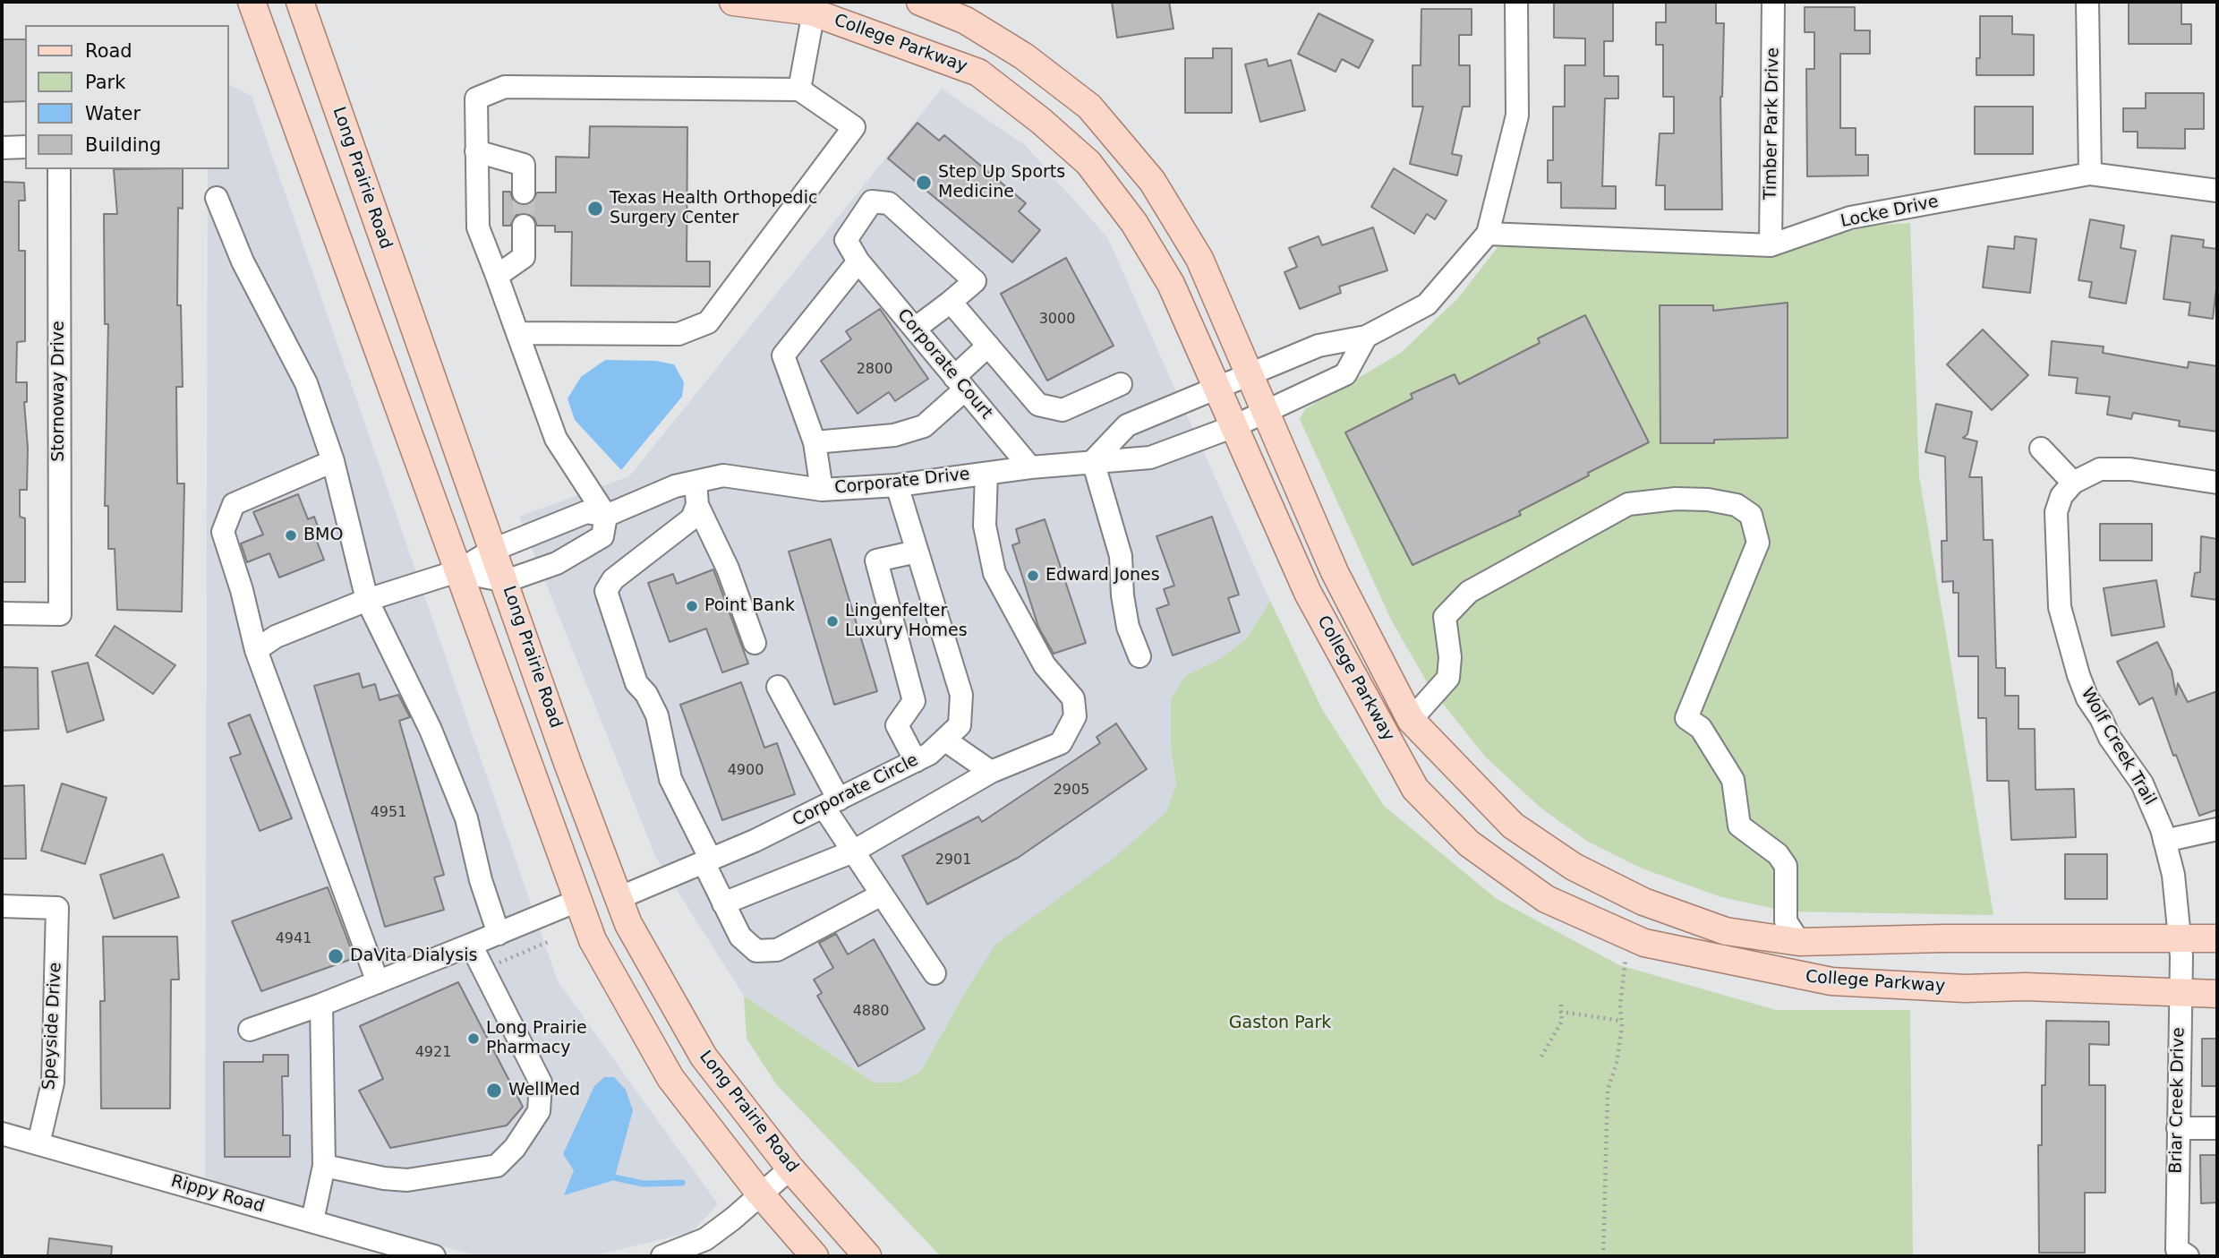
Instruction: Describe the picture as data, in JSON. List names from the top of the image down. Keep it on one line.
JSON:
{"streets":{"main road":["College Parkway","Long Prairie Road"],"street":["Timber Park Drive","Locke Drive","Corporate Court","Stornoway Drive","Corporate Drive","Wolf Creek Trail","Corporate Circle","Speyside Drive","Briar Creek Drive","Rippy Road"]},"crossings":[["College Parkway","Corporate Drive"],["College Parkway","Wolf Creek Trail"],["College Parkway","Briar Creek Drive"],["Timber Park Drive","Locke Drive"],["Long Prairie Road","Corporate Drive"],["Long Prairie Road","Corporate Circle"],["Corporate Court","Corporate Drive"],["Corporate Drive","Corporate Circle"],["Wolf Creek Trail","Briar Creek Drive"],["Speyside Drive","Rippy Road"]],"parks":["Gaston Park"],"places":["Step Up Sports Medicine","Texas Health Orthopedic Surgery Center","BMO","Edward Jones","Point Bank","Lingenfelter Luxury Homes","DaVita Dialysis","Long Prairie Pharmacy","WellMed"],"house_numbers":["3000","2800","4900","2905","4951","2901","4941","4880","4921"],"legend":["Road","Park","Water","Building"]}
